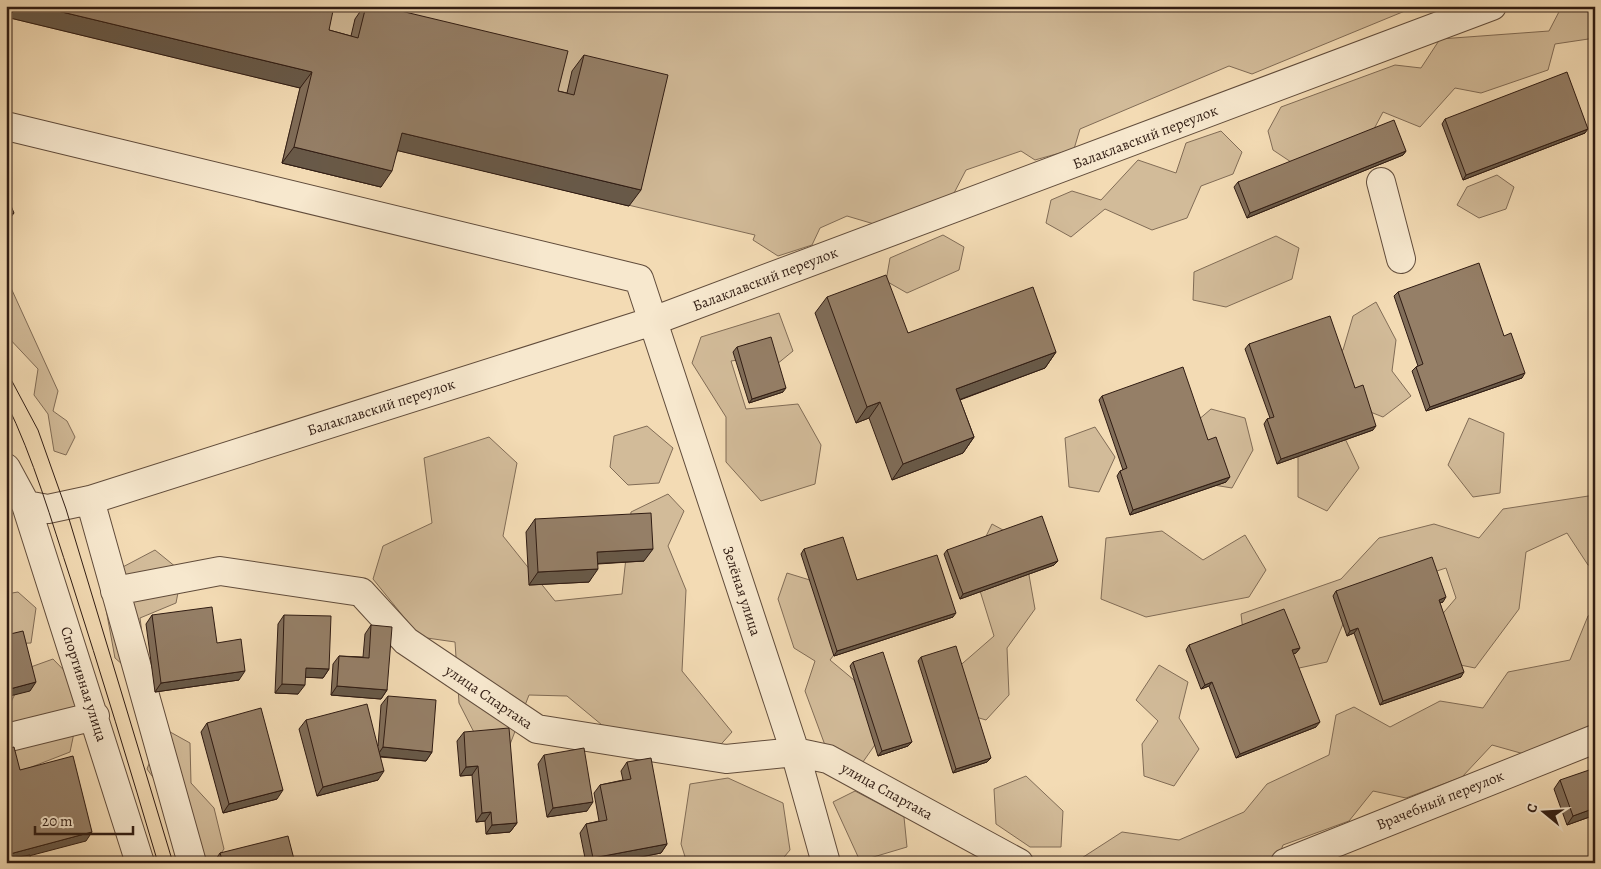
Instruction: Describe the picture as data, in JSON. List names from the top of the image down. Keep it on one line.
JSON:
{"streets":{"street":["Балаклавский переулок","Зелёная улица","Спортивная улица","улица Спартака","Врачебный переулок"]},"crossings":[["Балаклавский переулок","Зелёная улица"],["Балаклавский переулок","Спортивная улица"],["Зелёная улица","улица Спартака"]],"scale_bar":"20 m","north":"left"}
